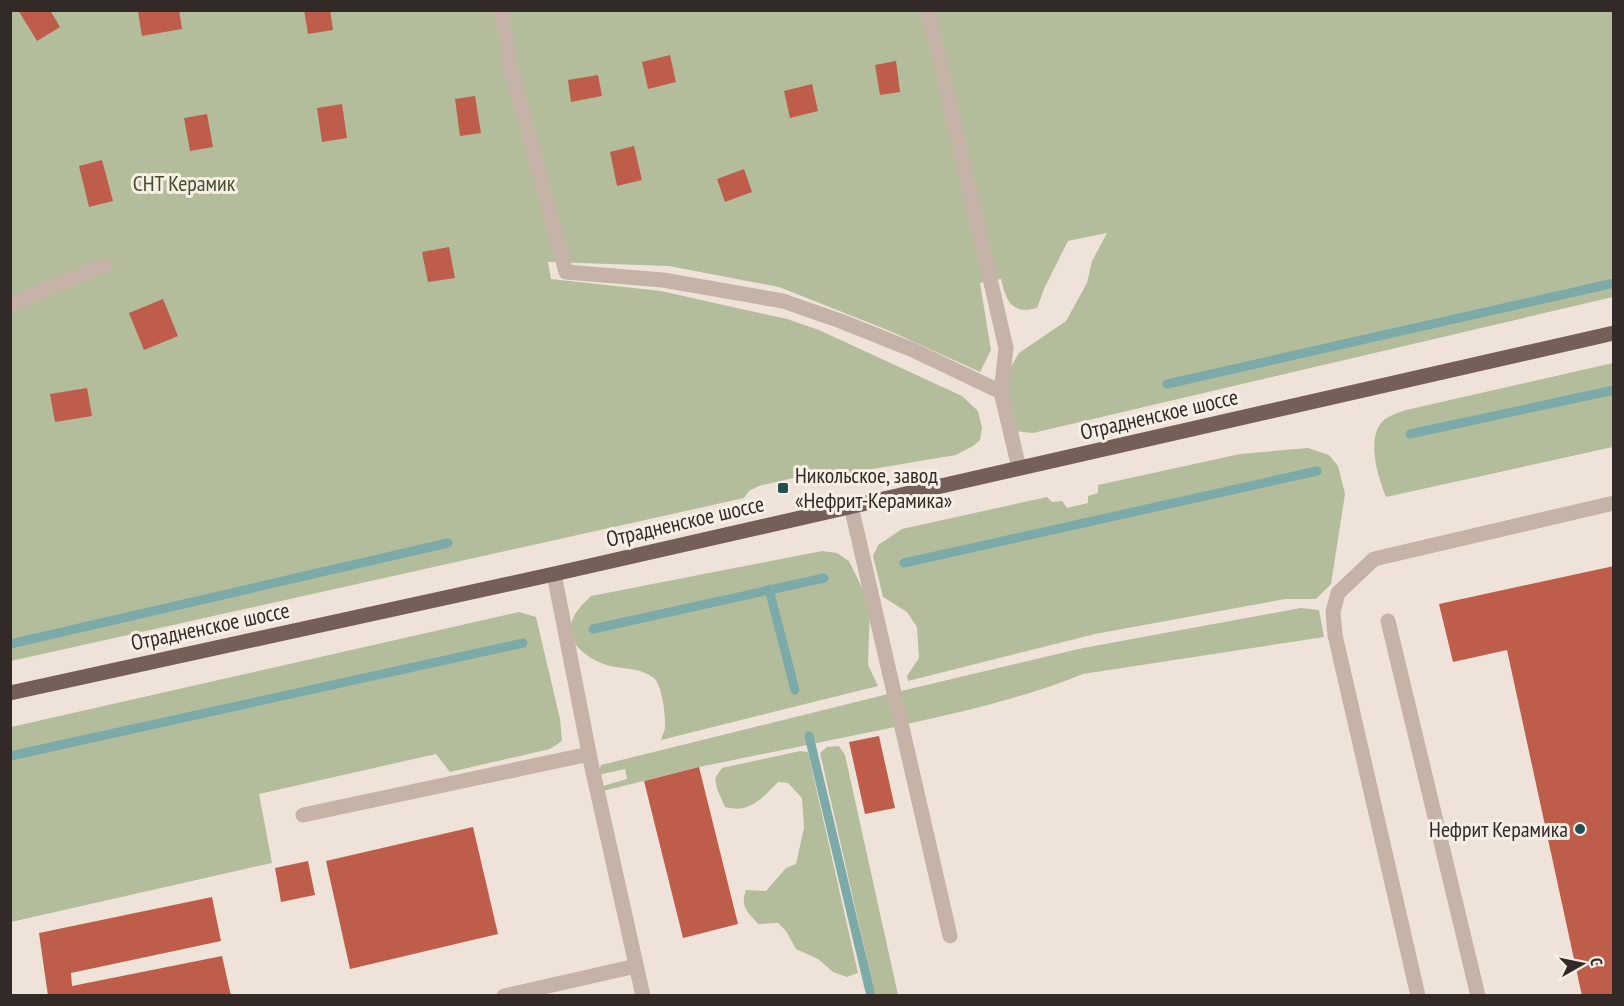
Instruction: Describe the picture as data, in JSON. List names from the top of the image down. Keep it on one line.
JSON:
{"streets":{"main road":["Отрадненское шоссе"]},"parks":["СНТ Керамик"],"places":{"transit":["Никольское, завод «Нефрит-Керамика»"],"other":["Нефрит Керамика"]},"north":"right"}
